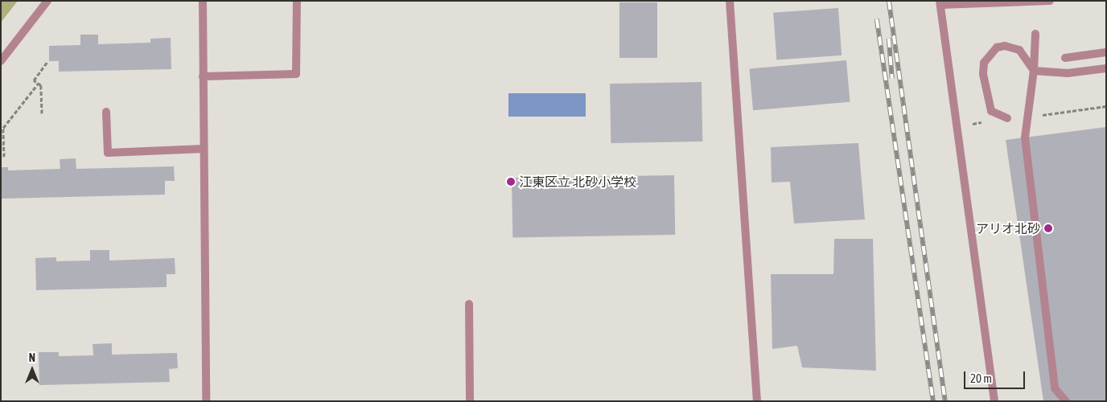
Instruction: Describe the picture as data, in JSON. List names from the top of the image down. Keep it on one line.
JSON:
{"places":["江東区立 北砂小学校","アリオ北砂"],"scale_bar":"20 m","north":"top"}
